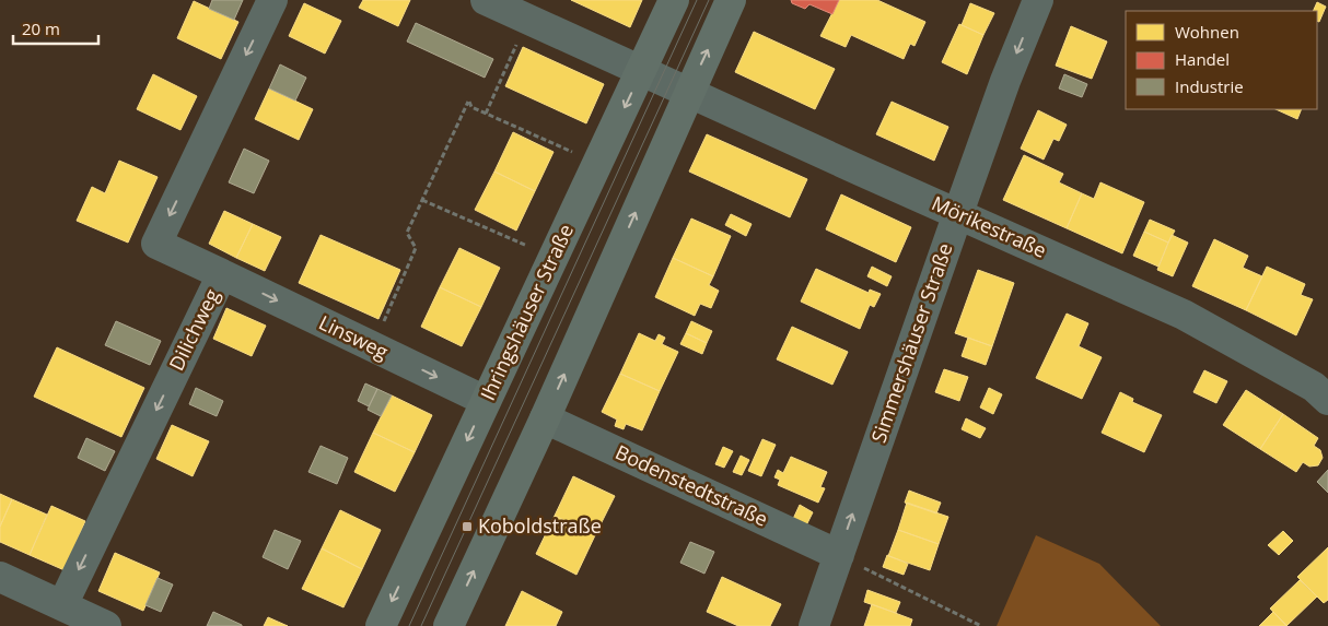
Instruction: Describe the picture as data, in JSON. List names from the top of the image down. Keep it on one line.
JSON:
{"streets":{"main road":["Ihringshäuser Straße"],"street":["Mörikestraße","Dilichweg","Linsweg","Simmershäuser Straße","Bodenstedtstraße"]},"crossings":[["Mörikestraße","Ihringshäuser Straße"],["Mörikestraße","Simmershäuser Straße"],["Ihringshäuser Straße","Linsweg"],["Dilichweg","Linsweg"],["Simmershäuser Straße","Bodenstedtstraße"]],"one_way":["Dilichweg","Linsweg"],"places":{"transit":["Koboldstraße"]},"legend":["Wohnen","Handel","Industrie"],"scale_bar":"20 m"}
